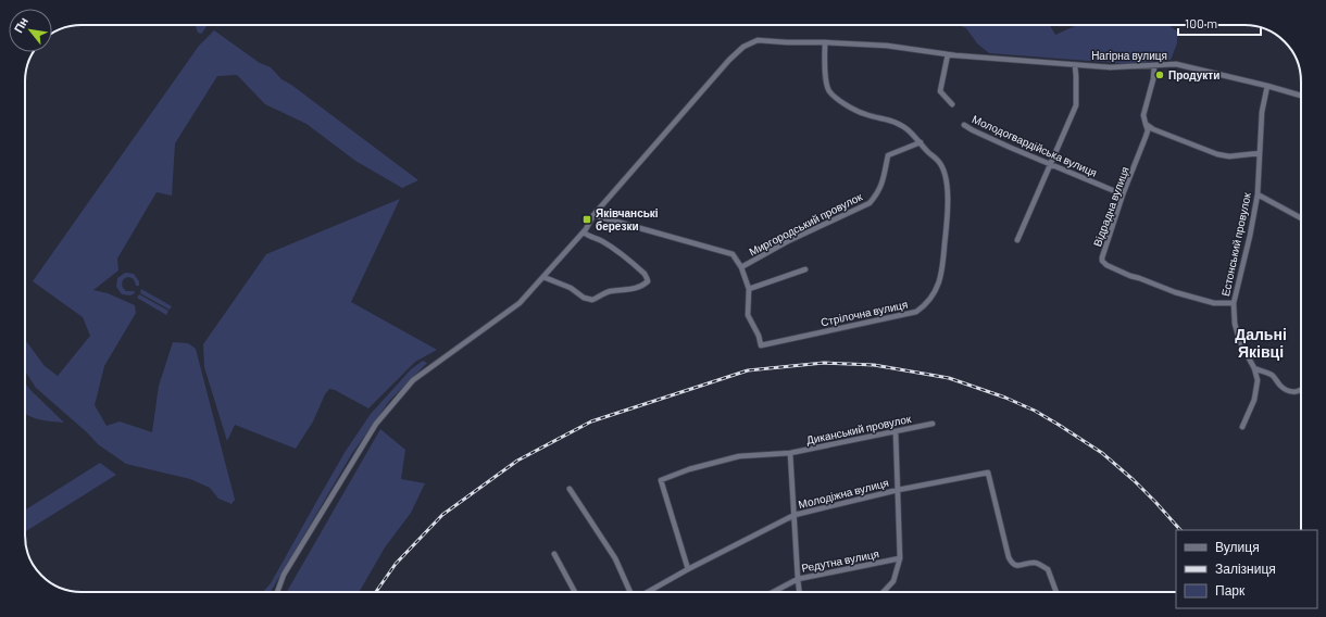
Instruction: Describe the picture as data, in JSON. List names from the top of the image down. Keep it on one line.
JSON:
{"streets":{"street":["Нагірна вулиця","Молодогвардійська вулиця","Відрадна вулиця","Миргородський провулок","Естонський провулок","Стрілочна вулиця","Диканський провулок","Молодіжна вулиця","Редутна вулиця"]},"crossings":[["Нагірна вулиця","Відрадна вулиця"],["Нагірна вулиця","Миргородський провулок"],["Нагірна вулиця","Естонський провулок"],["Нагірна вулиця","Стрілочна вулиця"],["Молодогвардійська вулиця","Відрадна вулиця"],["Відрадна вулиця","Естонський провулок"],["Миргородський провулок","Стрілочна вулиця"]],"districts":["Дальні Яківці"],"places":{"other":["Продукти"],"transit":["Яківчанські березки"]},"legend":["Вулиця","Залізниця","Парк"],"scale_bar":"100 m","north":"top left"}
